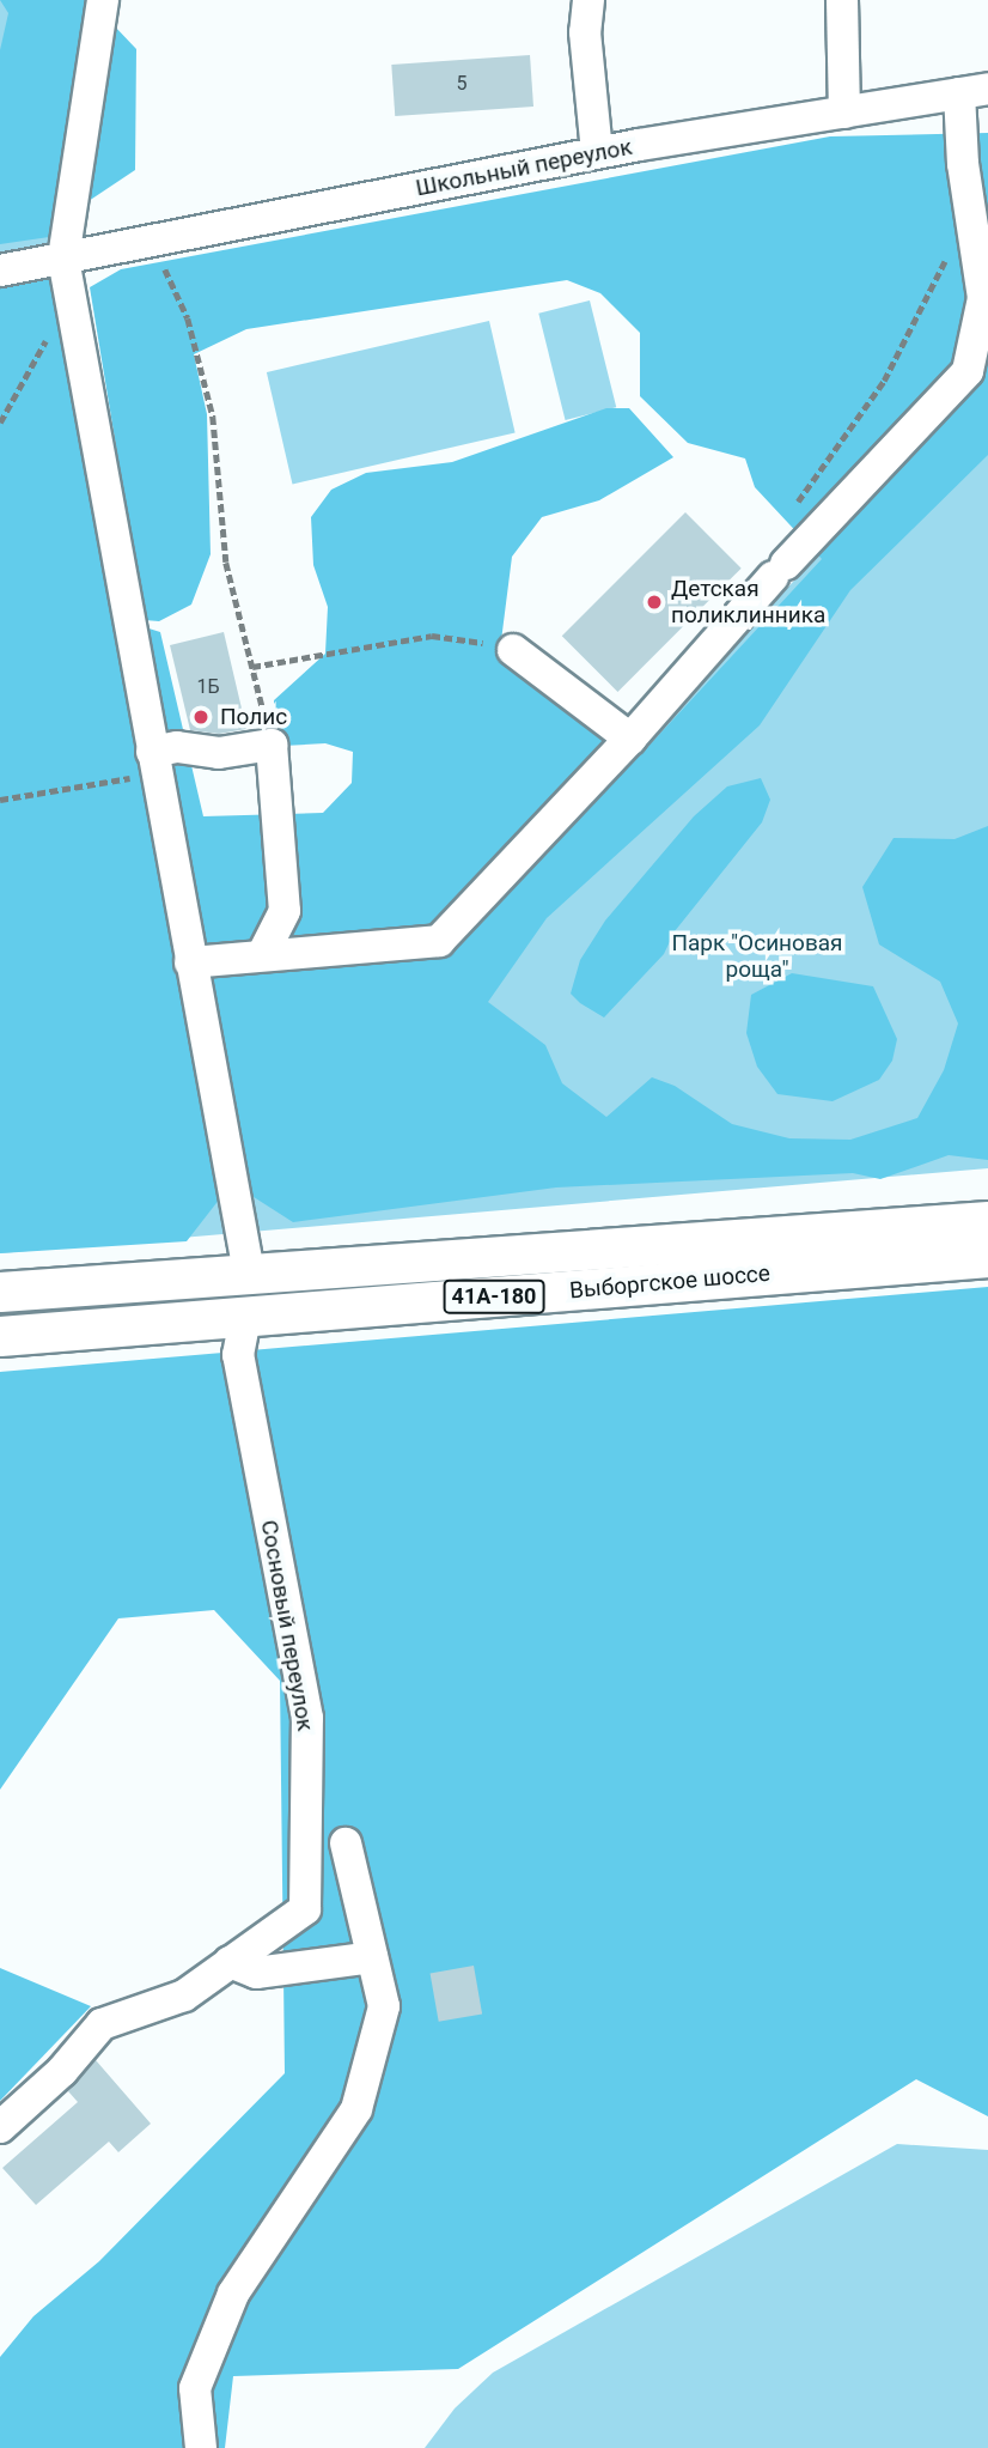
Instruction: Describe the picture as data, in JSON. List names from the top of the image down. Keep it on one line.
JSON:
{"streets":{"main road":["Выборгское шоссе","41А-180"],"street":["Школьный переулок","Сосновый переулок"]},"crossings":[["Выборгское шоссе","Сосновый переулок"]],"parks":["Парк \"Осиновая роща\""],"places":["Детская поликлинника","Полис"],"house_numbers":["5","1Б"]}
